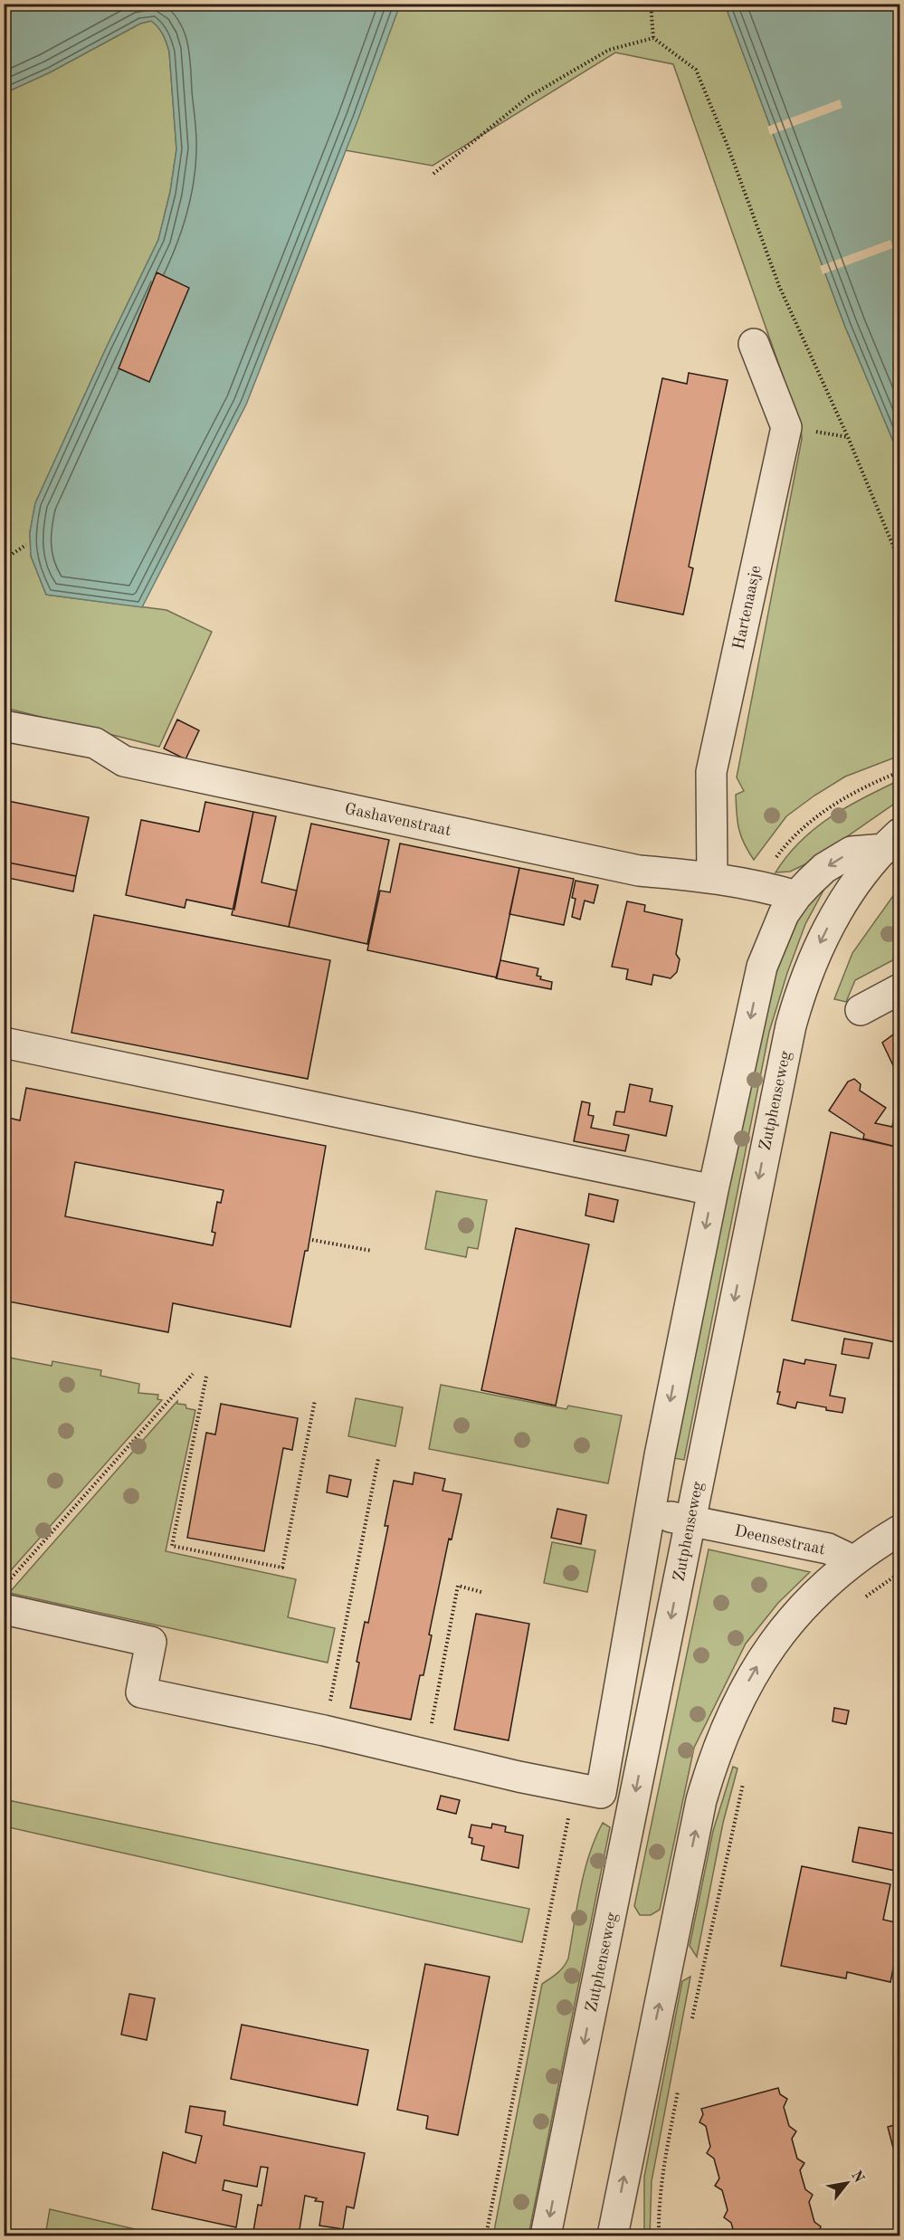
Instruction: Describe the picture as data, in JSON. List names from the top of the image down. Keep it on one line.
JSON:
{"streets":{"street":["Hartenaasje","Gashavenstraat","Zutphenseweg","Deensestraat"]},"crossings":[["Hartenaasje","Gashavenstraat"],["Gashavenstraat","Zutphenseweg"],["Zutphenseweg","Deensestraat"]],"north":"top right"}
